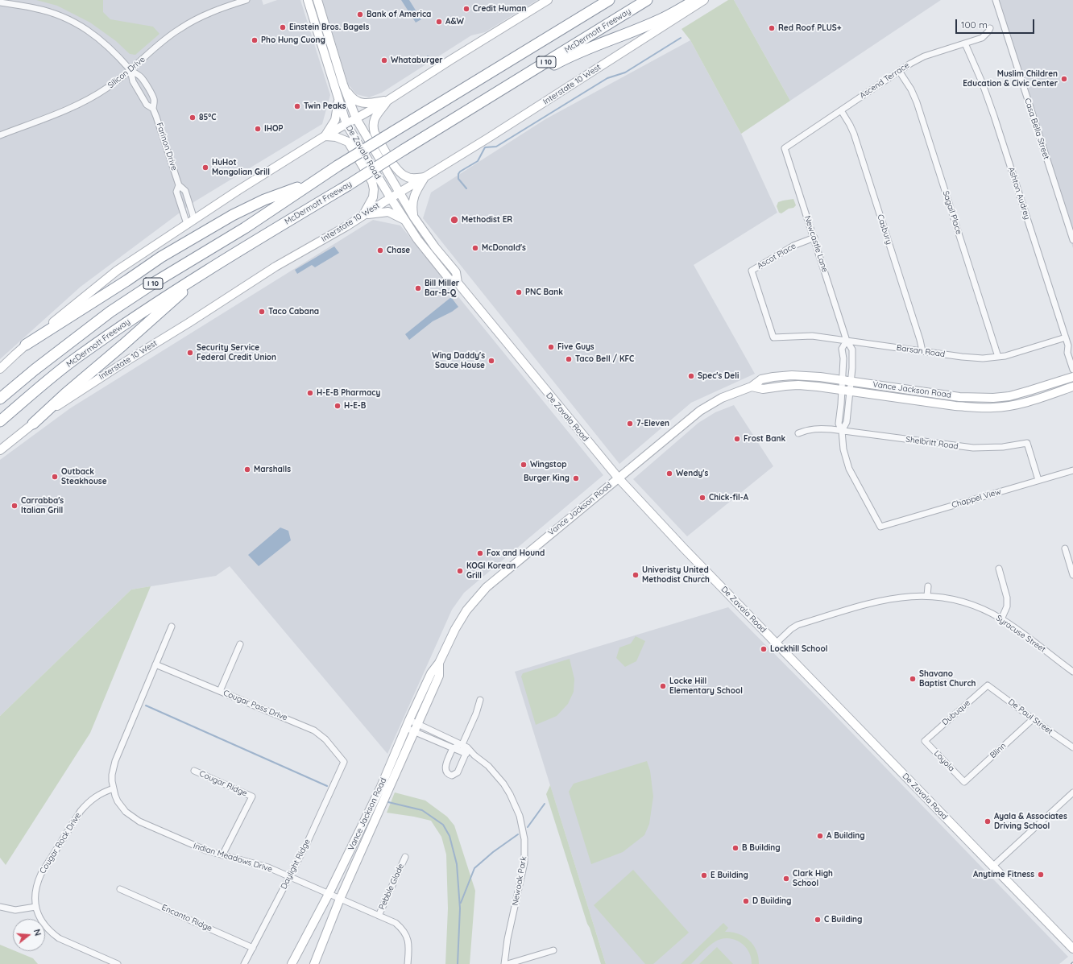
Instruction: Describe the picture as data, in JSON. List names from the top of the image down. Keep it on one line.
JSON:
{"streets":{"highway":["McDermott Freeway","I 10"],"main road":["Interstate 10 West","De Zavala Road","Vance Jackson Road"],"street":["Silicon Drive","Ascend Terrace","Casa Bella Street","Farinon Drive","Ashton Audrey","Sagail Place","Casbury","Newcastle Lane","Ascot Place","Barsan Road","Shelbritt Road","Chappel View","Syracuse Street","Cougar Pass Drive","Dubuque","De Paul Street","Blinn","Loyola","Cougar Ridge","Cougar Rock Drive","Indian Meadows Drive","Daylight Ridge","Newoak Park","Pebble Glade","Encanto Ridge"]},"crossings":[["Silicon Drive","Farinon Drive"],["Ascend Terrace","Ashton Audrey"],["Ascend Terrace","Sagail Place"],["Ascend Terrace","Casbury"],["Ascend Terrace","Newcastle Lane"],["Interstate 10 West","De Zavala Road"],["De Zavala Road","Vance Jackson Road"],["De Zavala Road","Syracuse Street"],["Ashton Audrey","Barsan Road"],["Sagail Place","Barsan Road"],["Casbury","Barsan Road"],["Newcastle Lane","Ascot Place"],["Newcastle Lane","Barsan Road"],["Newcastle Lane","Vance Jackson Road"],["Newcastle Lane","Shelbritt Road"],["Newcastle Lane","Chappel View"],["Ascot Place","Barsan Road"],["Vance Jackson Road","Indian Meadows Drive"],["Vance Jackson Road","Newoak Park"],["Shelbritt Road","Chappel View"],["Cougar Pass Drive","Indian Meadows Drive"],["Cougar Pass Drive","Daylight Ridge"],["Dubuque","De Paul Street"],["Dubuque","Loyola"],["De Paul Street","Blinn"],["Blinn","Loyola"],["Cougar Ridge","Indian Meadows Drive"],["Cougar Rock Drive","Indian Meadows Drive"],["Indian Meadows Drive","Daylight Ridge"],["Indian Meadows Drive","Pebble Glade"],["Daylight Ridge","Encanto Ridge"]],"places":["Credit Human","Bank of America","A&W","Einstein Bros. Bagels","Red Roof PLUS+","Pho Hung Cuong","Whataburger","Muslim Children Education & Civic Center","Twin Peaks","85°C","IHOP","HuHot Mongolian Grill","Methodist ER","McDonald's","Chase","Bill Miller Bar-B-Q","PNC Bank","Taco Cabana","Five Guys","Security Service Federal Credit Union","Taco Bell / KFC","Wing Daddy's Sauce House","Spec's Deli","H-E-B Pharmacy","H-E-B","7-Eleven","Frost Bank","Wingstop","Marshalls","Wendy's","Outback Steakhouse","Burger King","Chick-fil-A","Carrabba's Italian Grill","Fox and Hound","KOGI Korean Grill","Univeristy United Methodist Church","Lockhill School","Shavano Baptist Church","Locke Hill Elementary School","Ayala & Associates Driving School","A Building","B Building","Anytime Fitness","E Building","Clark High School","D Building","C Building"],"scale_bar":"100 m","north":"right"}
